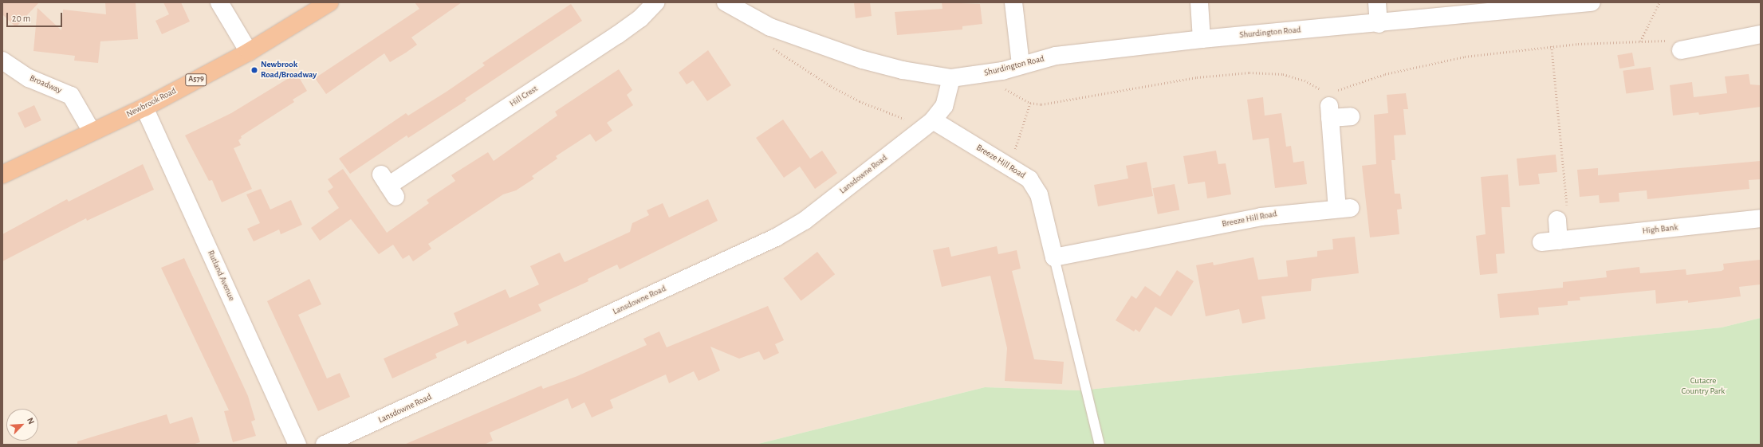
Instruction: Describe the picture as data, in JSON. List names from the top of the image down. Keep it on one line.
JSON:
{"streets":{"highway":["A579","Newbrook Road"],"street":["Shurdington Road","Broadway","Hill Crest","Breeze Hill Road","Lansdowne Road","High Bank","Rutland Avenue"]},"crossings":[["Broadway","Newbrook Road"],["Newbrook Road","Rutland Avenue"],["Breeze Hill Road","Lansdowne Road"]],"parks":["Cutacre Country Park"],"places":["Newbrook Road/Broadway"],"scale_bar":"20 m","north":"top right"}
